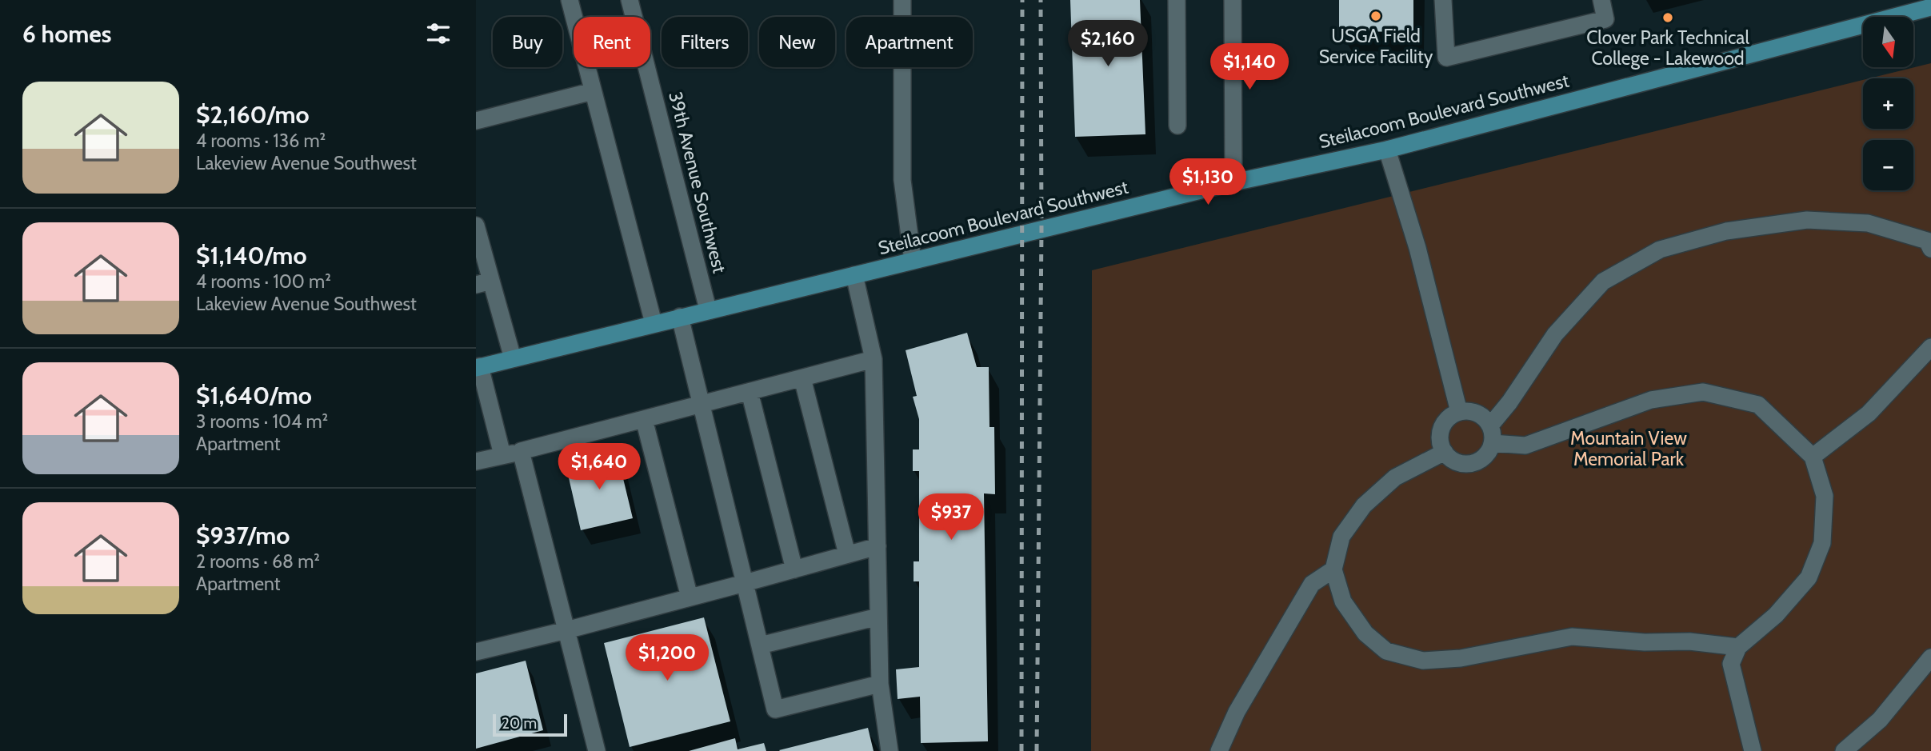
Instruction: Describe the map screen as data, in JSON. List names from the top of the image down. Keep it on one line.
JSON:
{"streets":{"main road":["Steilacoom Boulevard Southwest"],"street":["39th Avenue Southwest"]},"crossings":[["Steilacoom Boulevard Southwest","39th Avenue Southwest"]],"parks":["Mountain View Memorial Park"],"places":["USGA Field Service Facility","Clover Park Technical College - Lakewood"],"scale_bar":"20 m","north":"bottom","page":{"heading":"6 homes","map_buttons":["+","−"],"chip":["Buy","Rent","Filters","New","Apartment"],"price":["$2,160","$1,140","$1,130","$1,640","$937","$1,200"],"list":[{"name":"$2,160/mo","note":"4 rooms · 136 m² · Lakeview Avenue Southwest"},{"name":"$1,140/mo","note":"4 rooms · 100 m² · Lakeview Avenue Southwest"},{"name":"$1,640/mo","note":"3 rooms · 104 m² · Apartment"},{"name":"$937/mo","note":"2 rooms · 68 m² · Apartment"}],"scale":"20 m"}}
